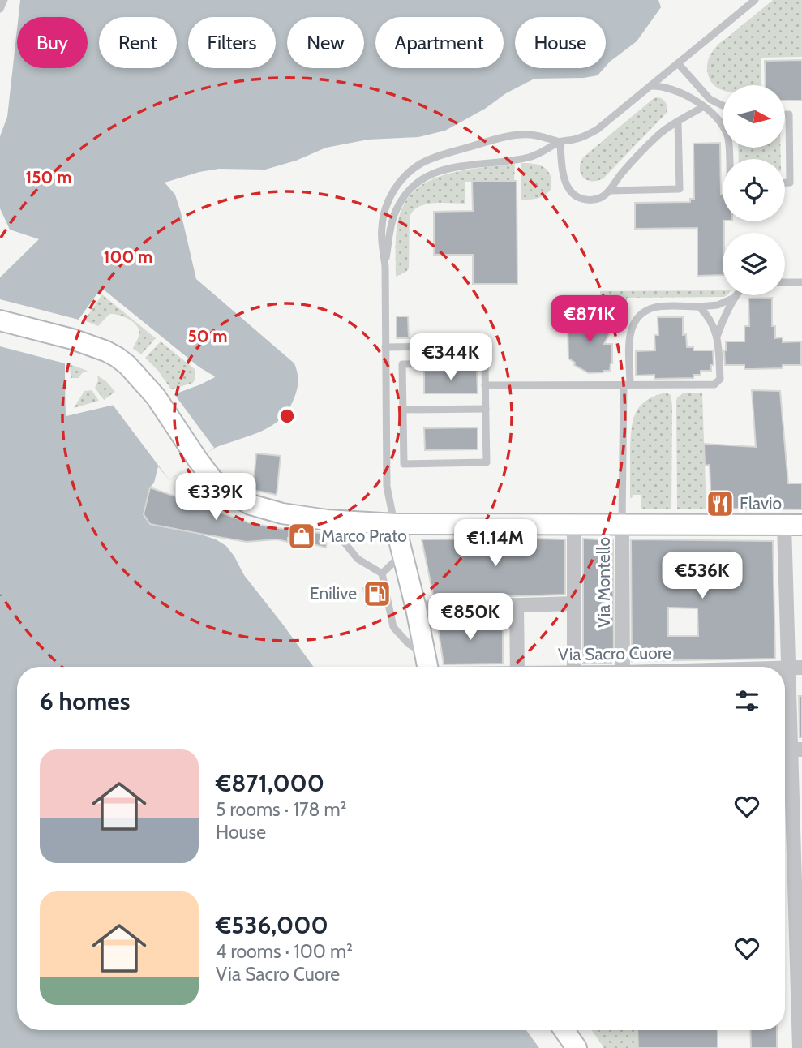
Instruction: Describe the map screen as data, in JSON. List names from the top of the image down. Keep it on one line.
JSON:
{"streets":{"street":["Via Montello"]},"places":{"restaurant":["Flavio"],"shop":["Marco Prato"],"fuel station":["Enilive"]},"north":"right","page":{"chip":["Buy","Rent","Filters","New","Apartment","House"],"price":["€871K","€344K","€339K","€1.14M","€536K","€850K"],"heading":"6 homes","list":[{"name":"€871,000","note":"5 rooms · 178 m² · House"},{"name":"€536,000","note":"4 rooms · 100 m² · Via Sacro Cuore"}]},"rings":["150 m","100 m","50 m"]}
